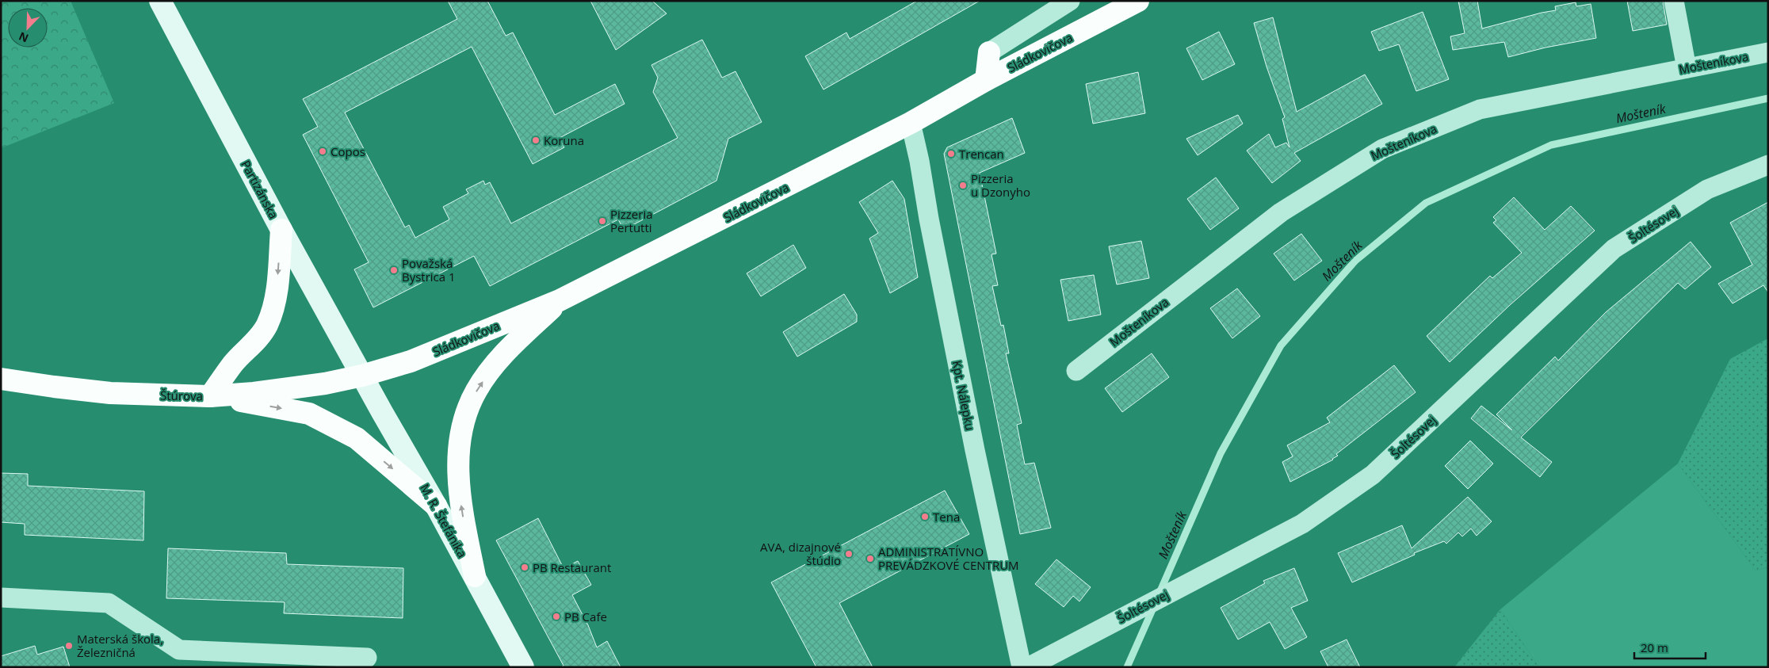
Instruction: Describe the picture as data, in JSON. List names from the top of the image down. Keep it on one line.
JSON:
{"streets":{"main road":["Sládkovičova","Partizánska","Štúrova","M. R. Štefánika"],"street":["Mošteníkova","Šoltésovej","Kpt. Nálepku"]},"crossings":[["Sládkovičova","Partizánska"],["Sládkovičova","Štúrova"],["Sládkovičova","Kpt. Nálepku"],["Sládkovičova","M. R. Štefánika"],["Partizánska","Štúrova"],["Partizánska","M. R. Štefánika"],["Štúrova","M. R. Štefánika"]],"water":["Mošteník"],"places":["Koruna","Copos","Trencan","Pizzeria u Dzonyho","Pizzeria Pertutti","Považská Bystrica 1","Tena","AVA, dizajnové štúdio","ADMINISTRATÍVNO PREVÁDZKOVÉ CENTRUM","PB Restaurant","PB Cafe","Materská škola, Železničná"],"scale_bar":"20 m","north":"bottom left"}
